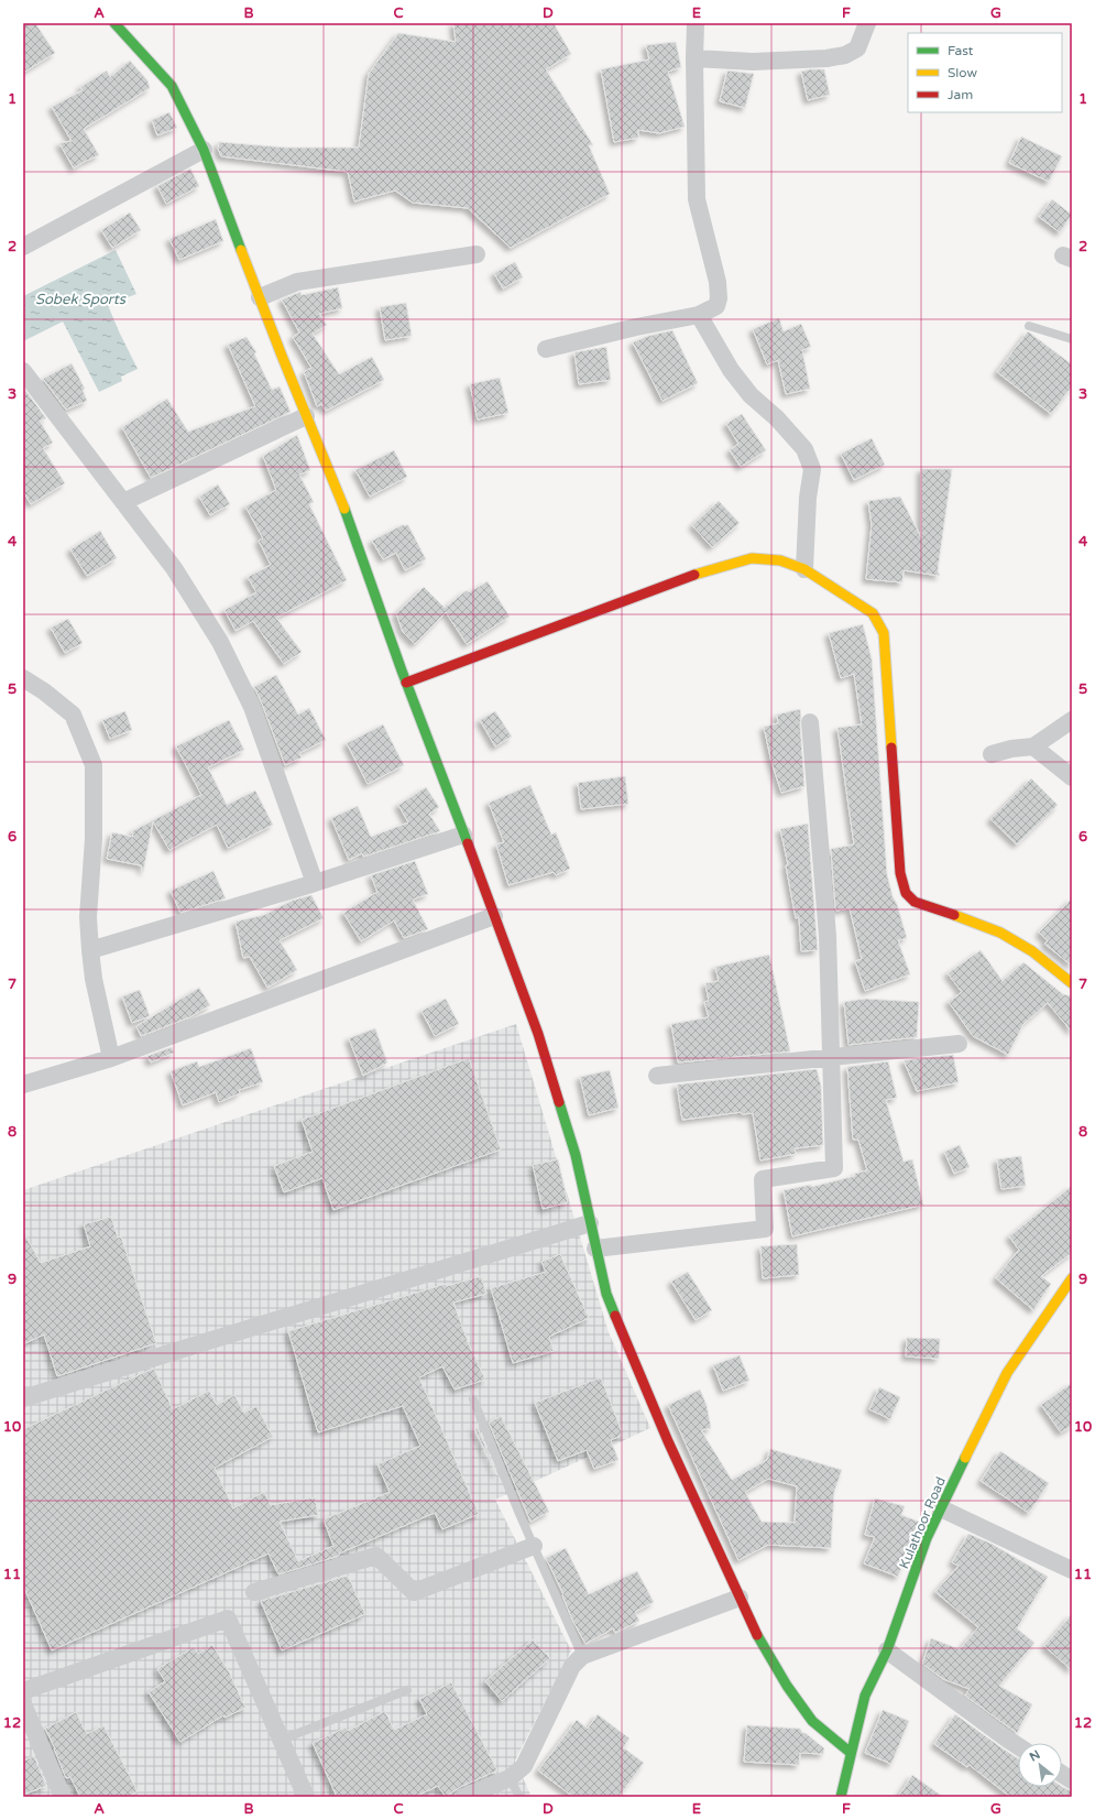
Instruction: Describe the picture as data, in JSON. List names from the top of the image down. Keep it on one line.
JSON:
{"streets":{"street":["Kulathoor Road"]},"water":["Sobek Sports"],"legend":["Fast","Slow","Jam"],"north":"top left","grid":{"columns":["A","B","C","D","E","F","G"],"rows":["1","2","3","4","5","6","7","8","9","10","11","12"]}}
